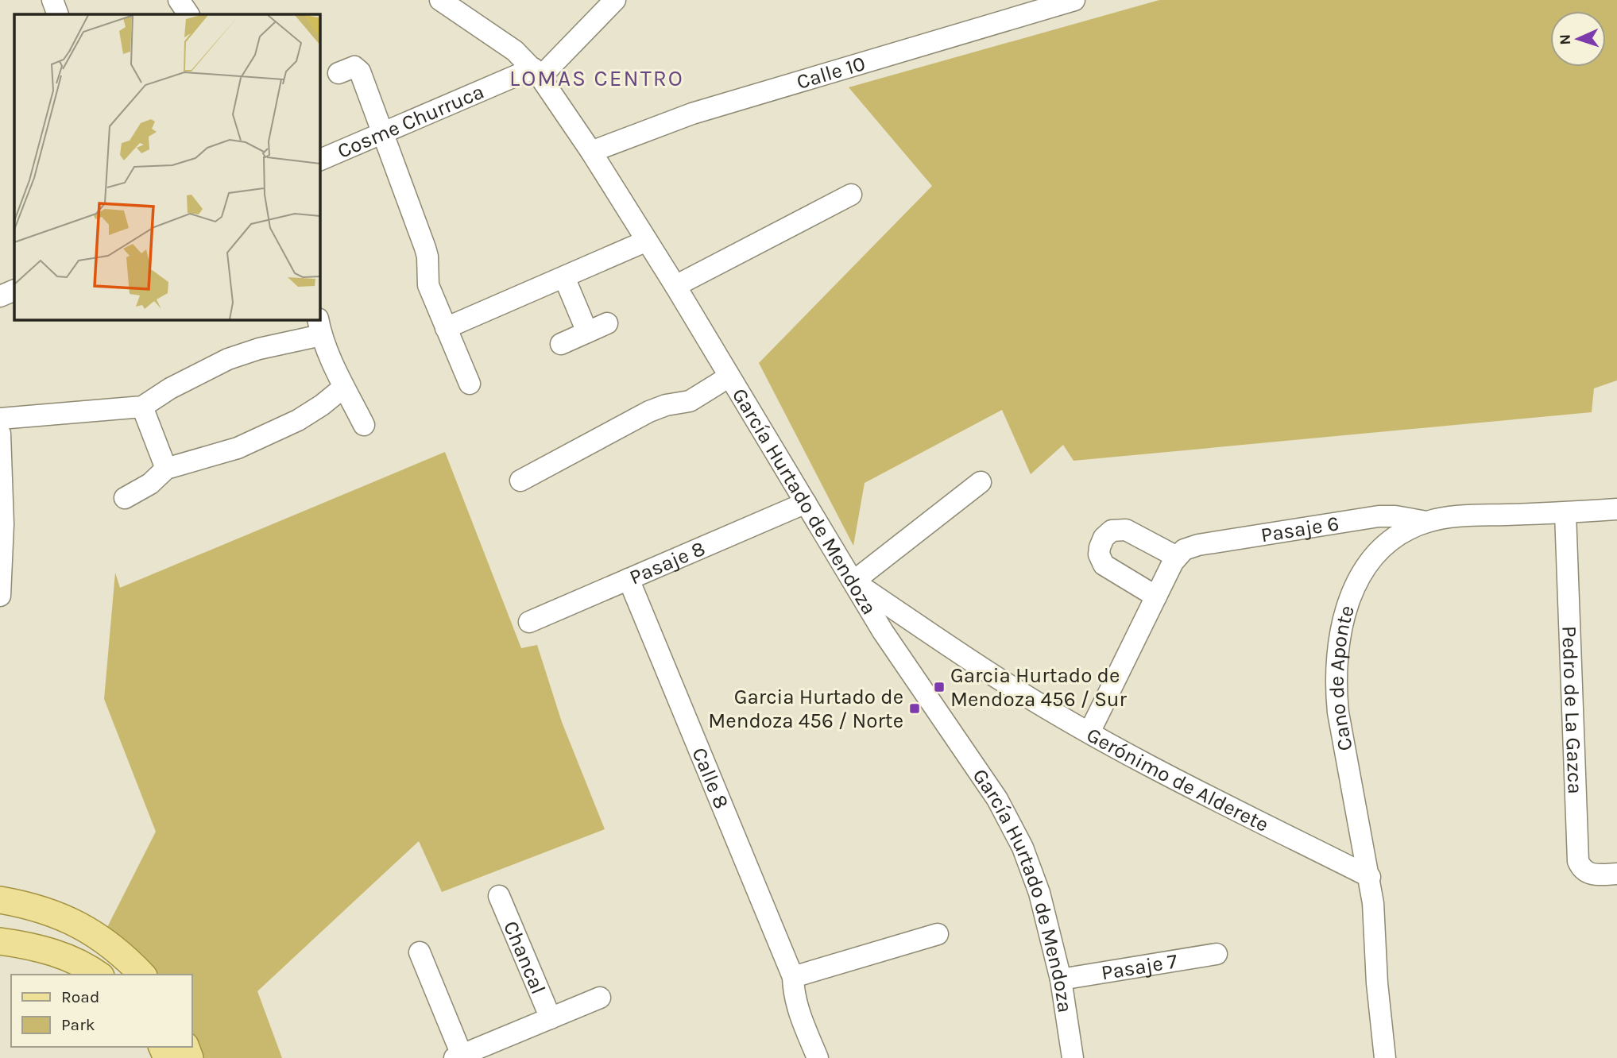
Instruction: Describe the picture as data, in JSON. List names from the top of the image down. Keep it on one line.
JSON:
{"streets":{"street":["Calle 10","Cosme Churruca","García Hurtado de Mendoza","Pasaje 6","Pasaje 8","Cano de Aponte","Pedro de La Gazca","Calle 8","Gerónimo de Alderete","Chancal","Pasaje 7"]},"crossings":[["Calle 10","García Hurtado de Mendoza"],["Cosme Churruca","García Hurtado de Mendoza"],["García Hurtado de Mendoza","Pasaje 8"],["García Hurtado de Mendoza","Gerónimo de Alderete"],["García Hurtado de Mendoza","Pasaje 7"],["Pasaje 6","Cano de Aponte"],["Pasaje 8","Calle 8"],["Cano de Aponte","Pedro de La Gazca"],["Cano de Aponte","Gerónimo de Alderete"]],"districts":["LOMAS CENTRO"],"places":{"transit":["Garcia Hurtado de Mendoza 456 / Sur","Garcia Hurtado de Mendoza 456 / Norte"]},"legend":["Road","Park"],"north":"left"}
